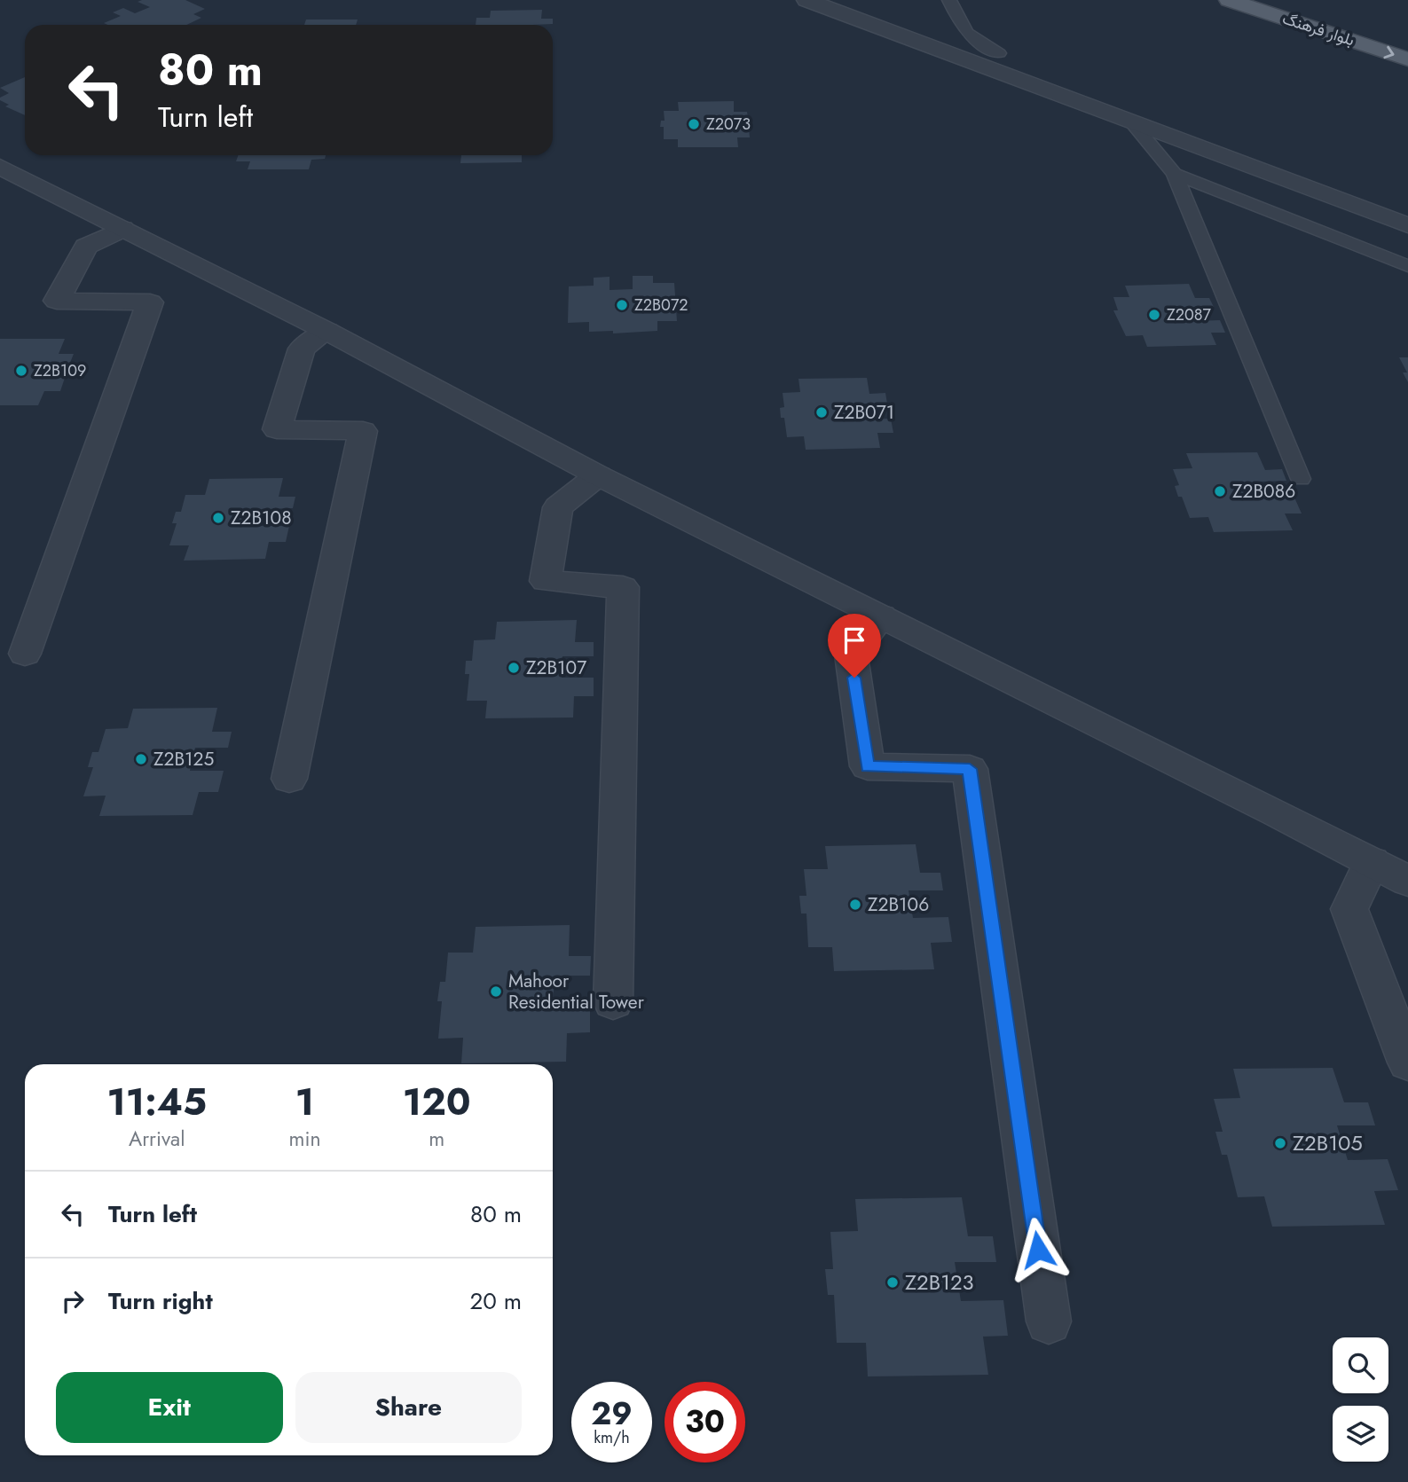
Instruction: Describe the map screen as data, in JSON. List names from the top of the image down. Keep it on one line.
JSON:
{"streets":{"main road":["بلوار فرهنگ"]},"one_way":["بلوار فرهنگ"],"places":["Z2073","Z2B072","Z2087","Z2B109","Z2B071","Z2B086","Z2B108","Z2B107","Z2B125","Z2B106","Mahoor Residential Tower","Z2B105","Z2B123"],"page":{"turn":["80 m","Turn left"],"eta":["11:45","Arrival","1","min","120","m"],"list":[{"name":"Turn left","value":"80 m"},{"name":"Turn right","value":"20 m"}],"buttons":["Exit","Share"],"speed":"29 km/h","limit":"30"}}
